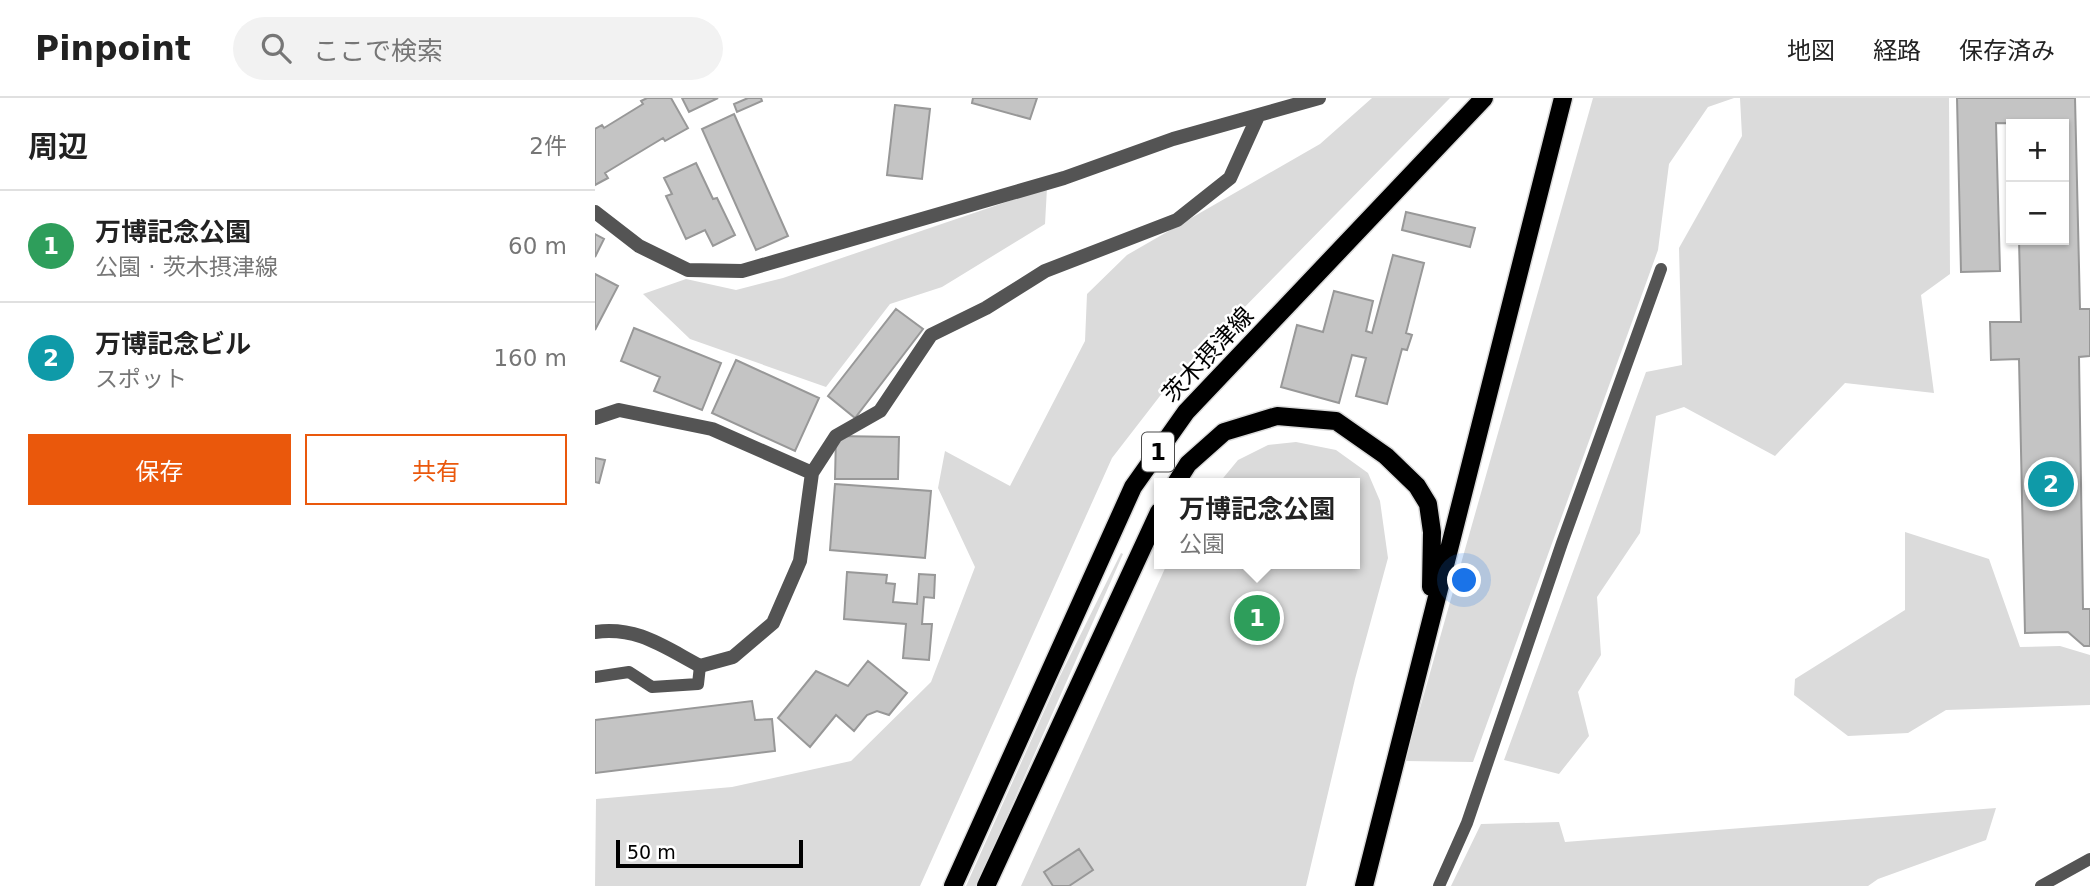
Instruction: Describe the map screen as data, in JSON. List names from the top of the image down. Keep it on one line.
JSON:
{"streets":{"main road":["茨木摂津線","1"]},"scale_bar":"50 m","page":{"header":"Pinpoint","search":"ここで検索","nav":["地図","経路","保存済み"],"heading":["周辺","2件"],"map_buttons":["+","−"],"list":[{"mark":"1","name":"万博記念公園","note":"公園 · 茨木摂津線","value":"60 m"},{"mark":"2","name":"万博記念ビル","note":"スポット","value":"160 m"}],"buttons":["保存","共有"],"pins":["2","1"],"popup":["万博記念公園","公園"],"scale":"50 m"}}
